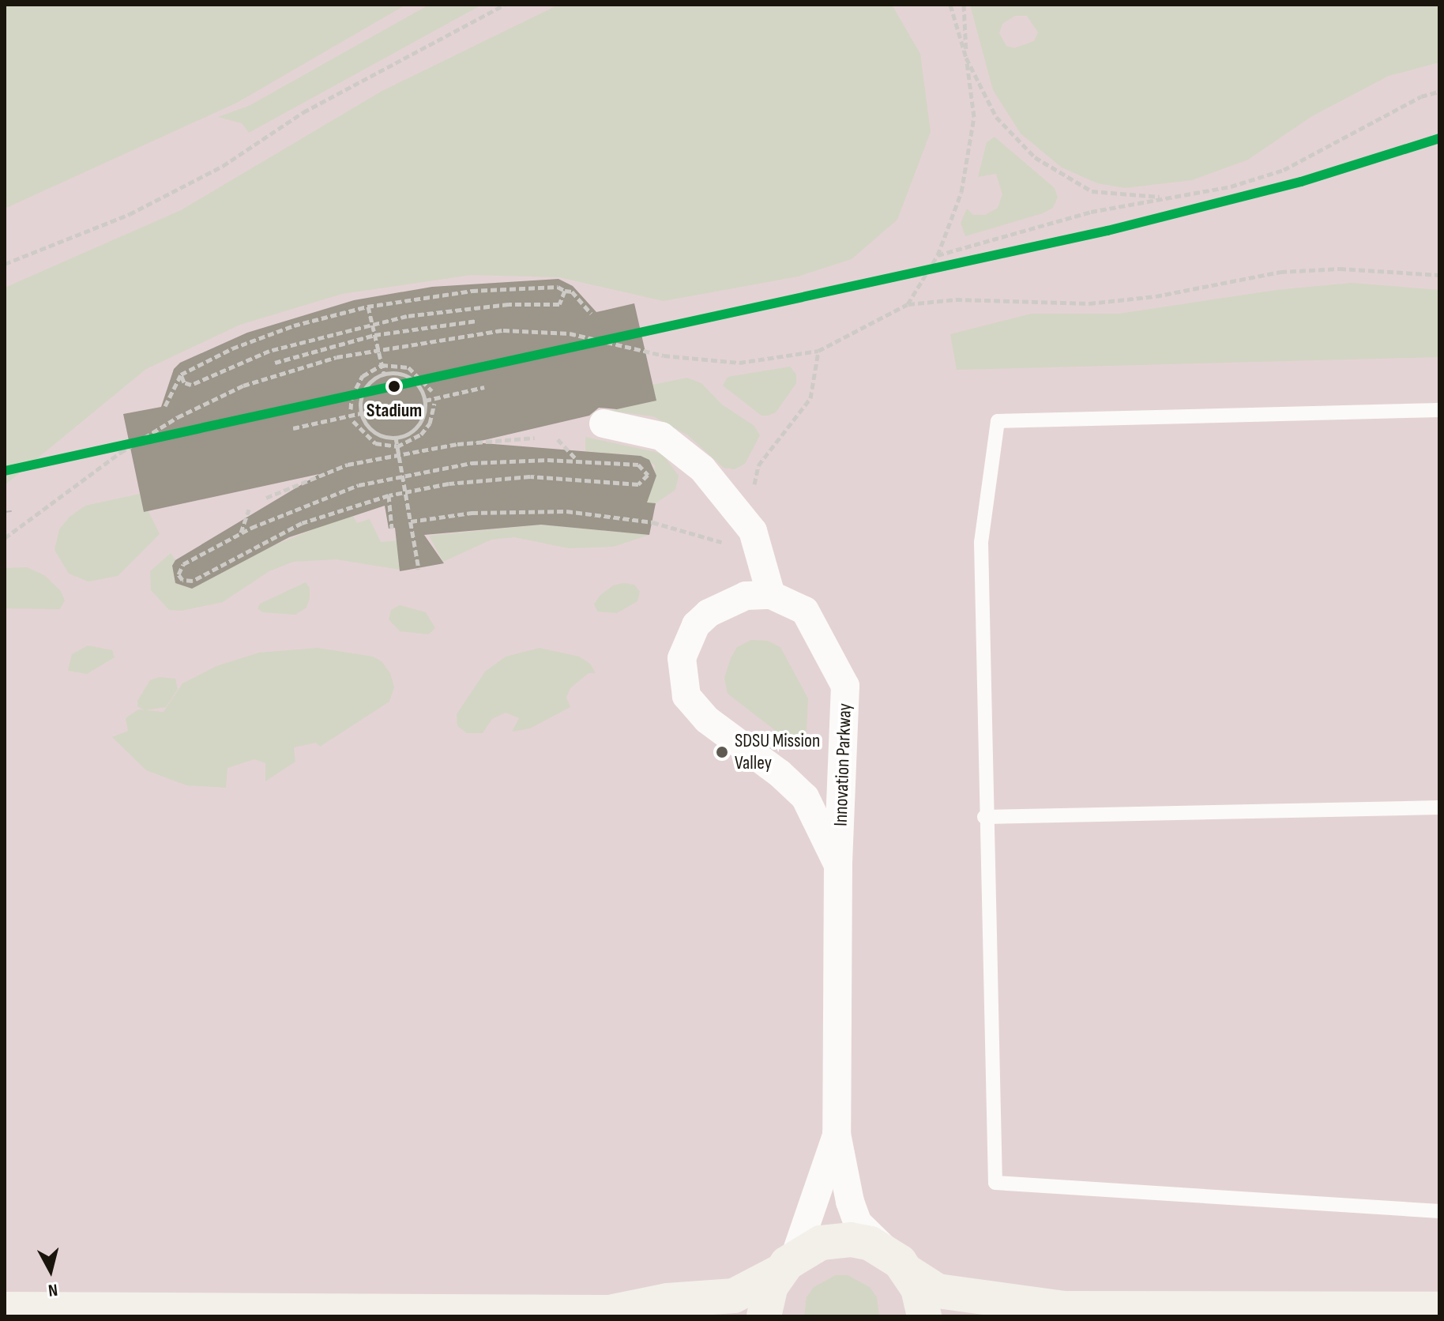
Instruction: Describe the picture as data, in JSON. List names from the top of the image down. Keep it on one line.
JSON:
{"streets":{"street":["Innovation Parkway"]},"places":["Stadium","SDSU Mission Valley"],"north":"bottom"}
